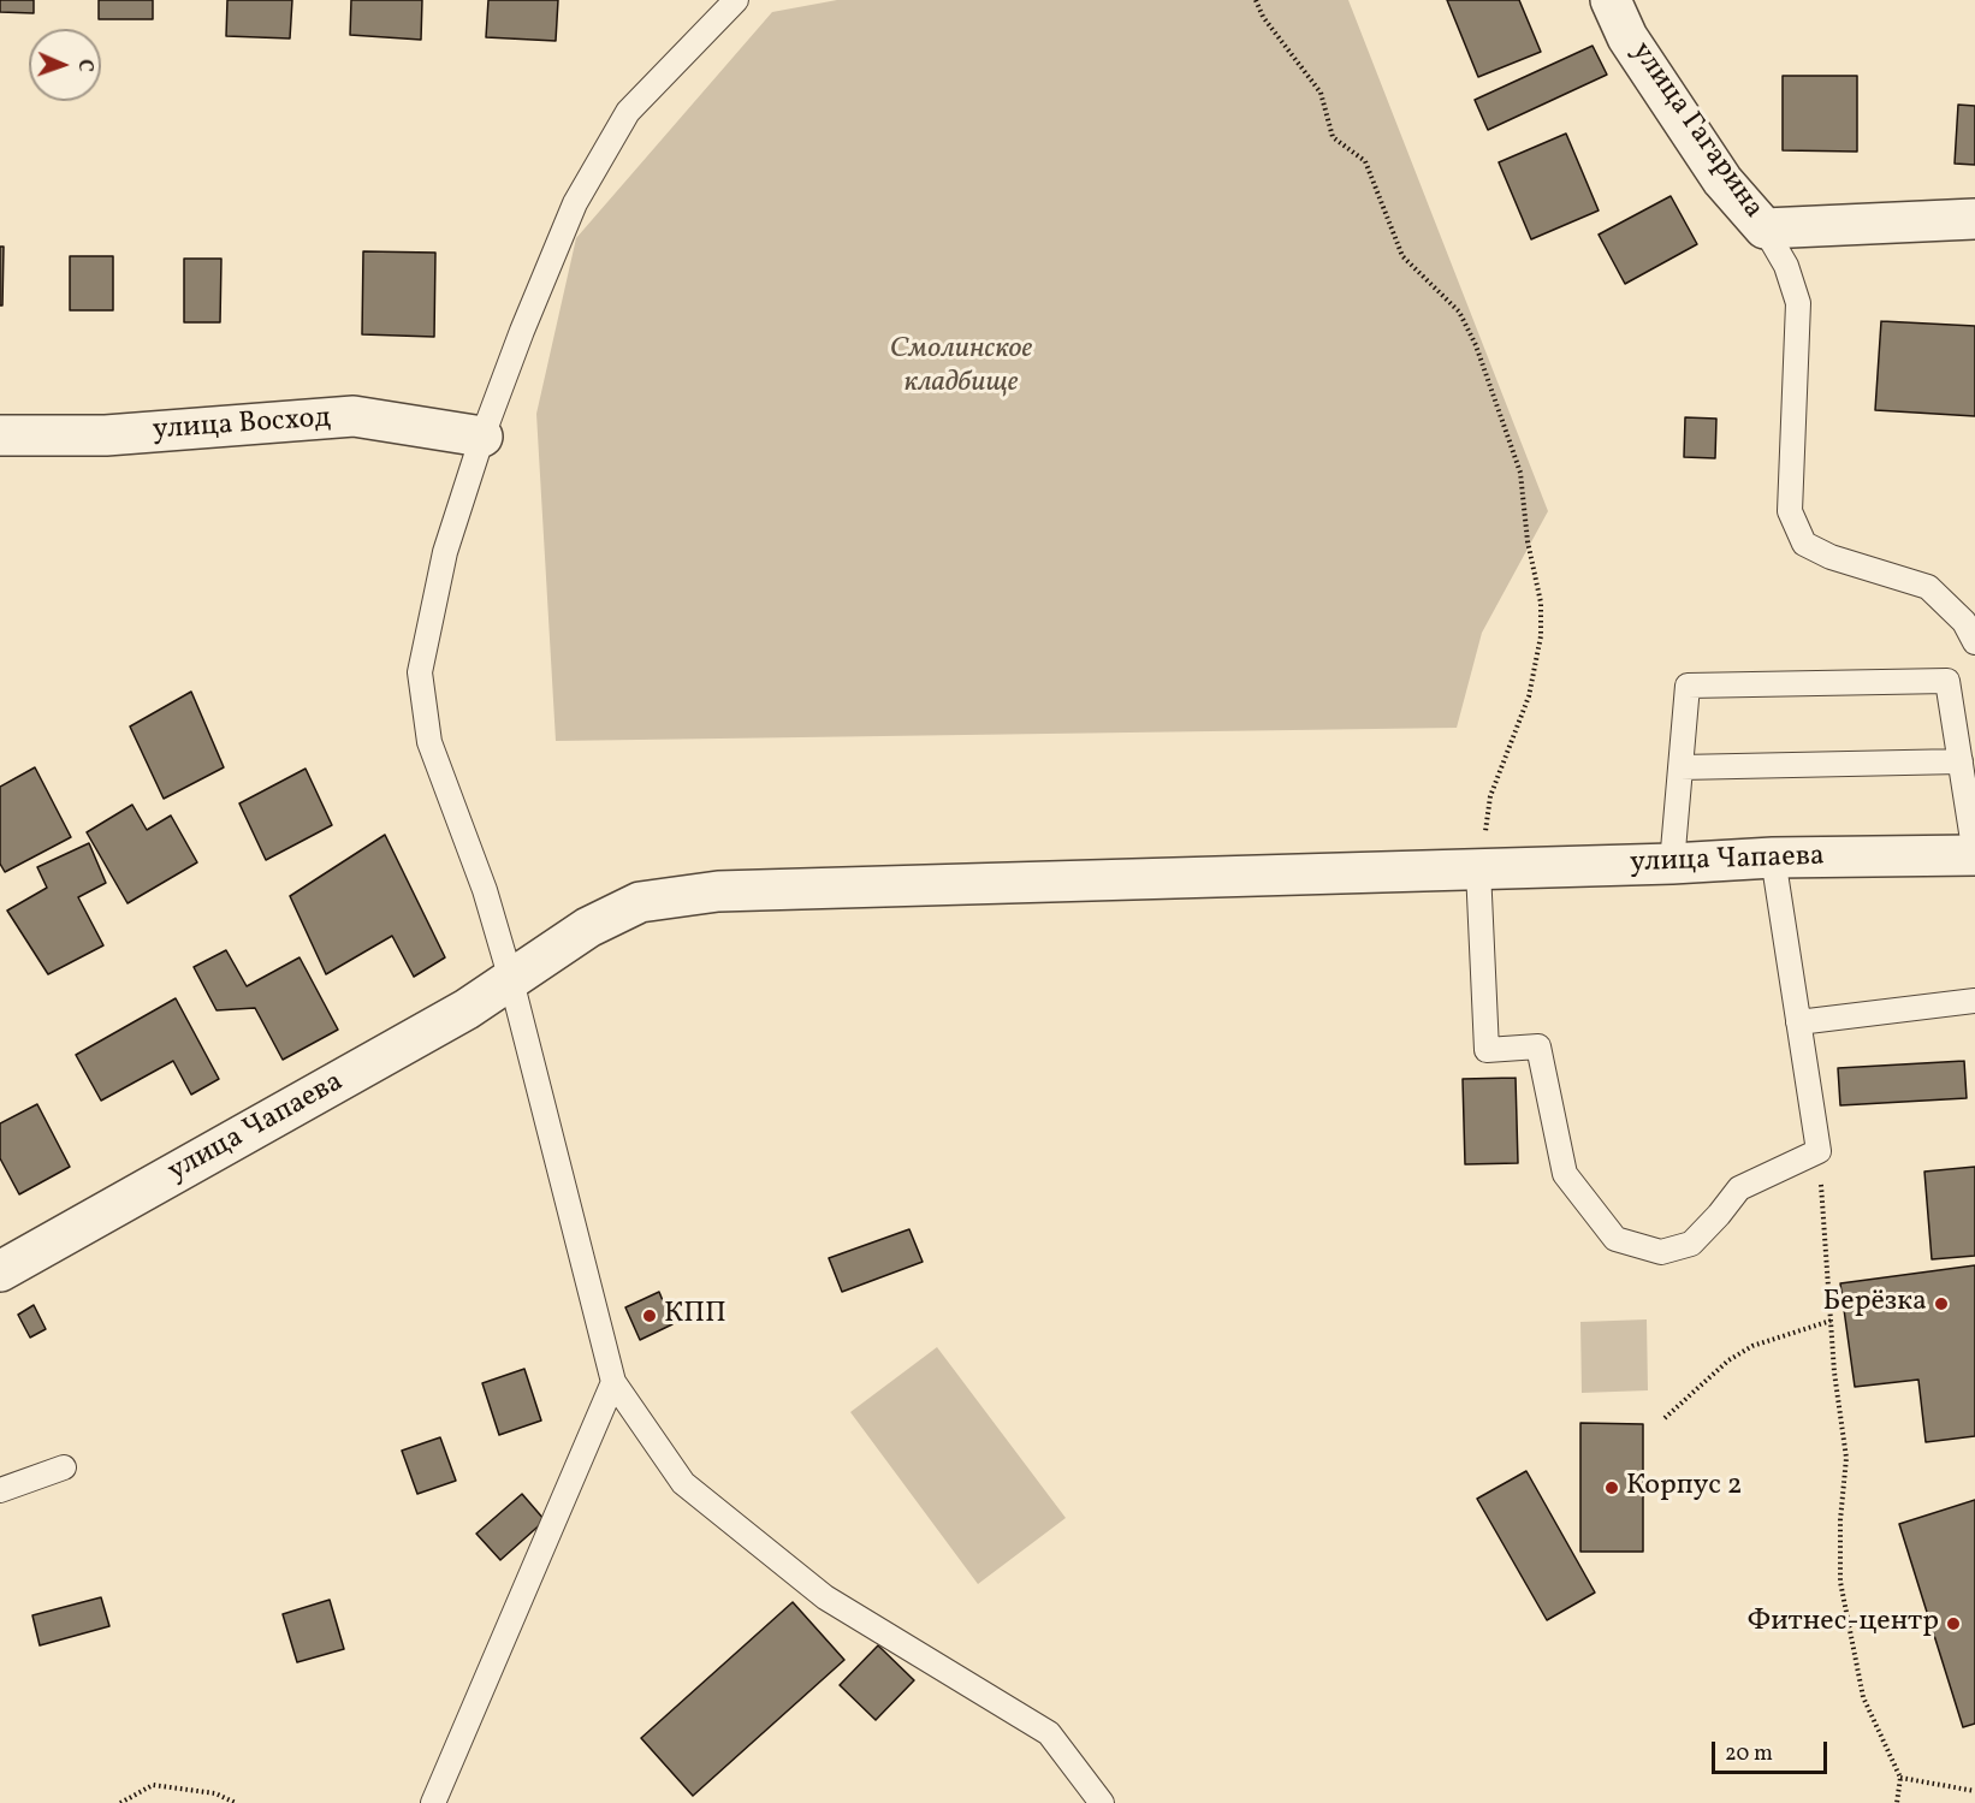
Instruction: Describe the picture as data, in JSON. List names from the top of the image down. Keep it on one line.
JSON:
{"streets":{"street":["улица Гагарина","улица Восход","улица Чапаева"]},"parks":["Смолинское кладбище"],"places":["Берёзка","КПП","Корпус 2","Фитнес-центр"],"scale_bar":"20 m","north":"right"}
